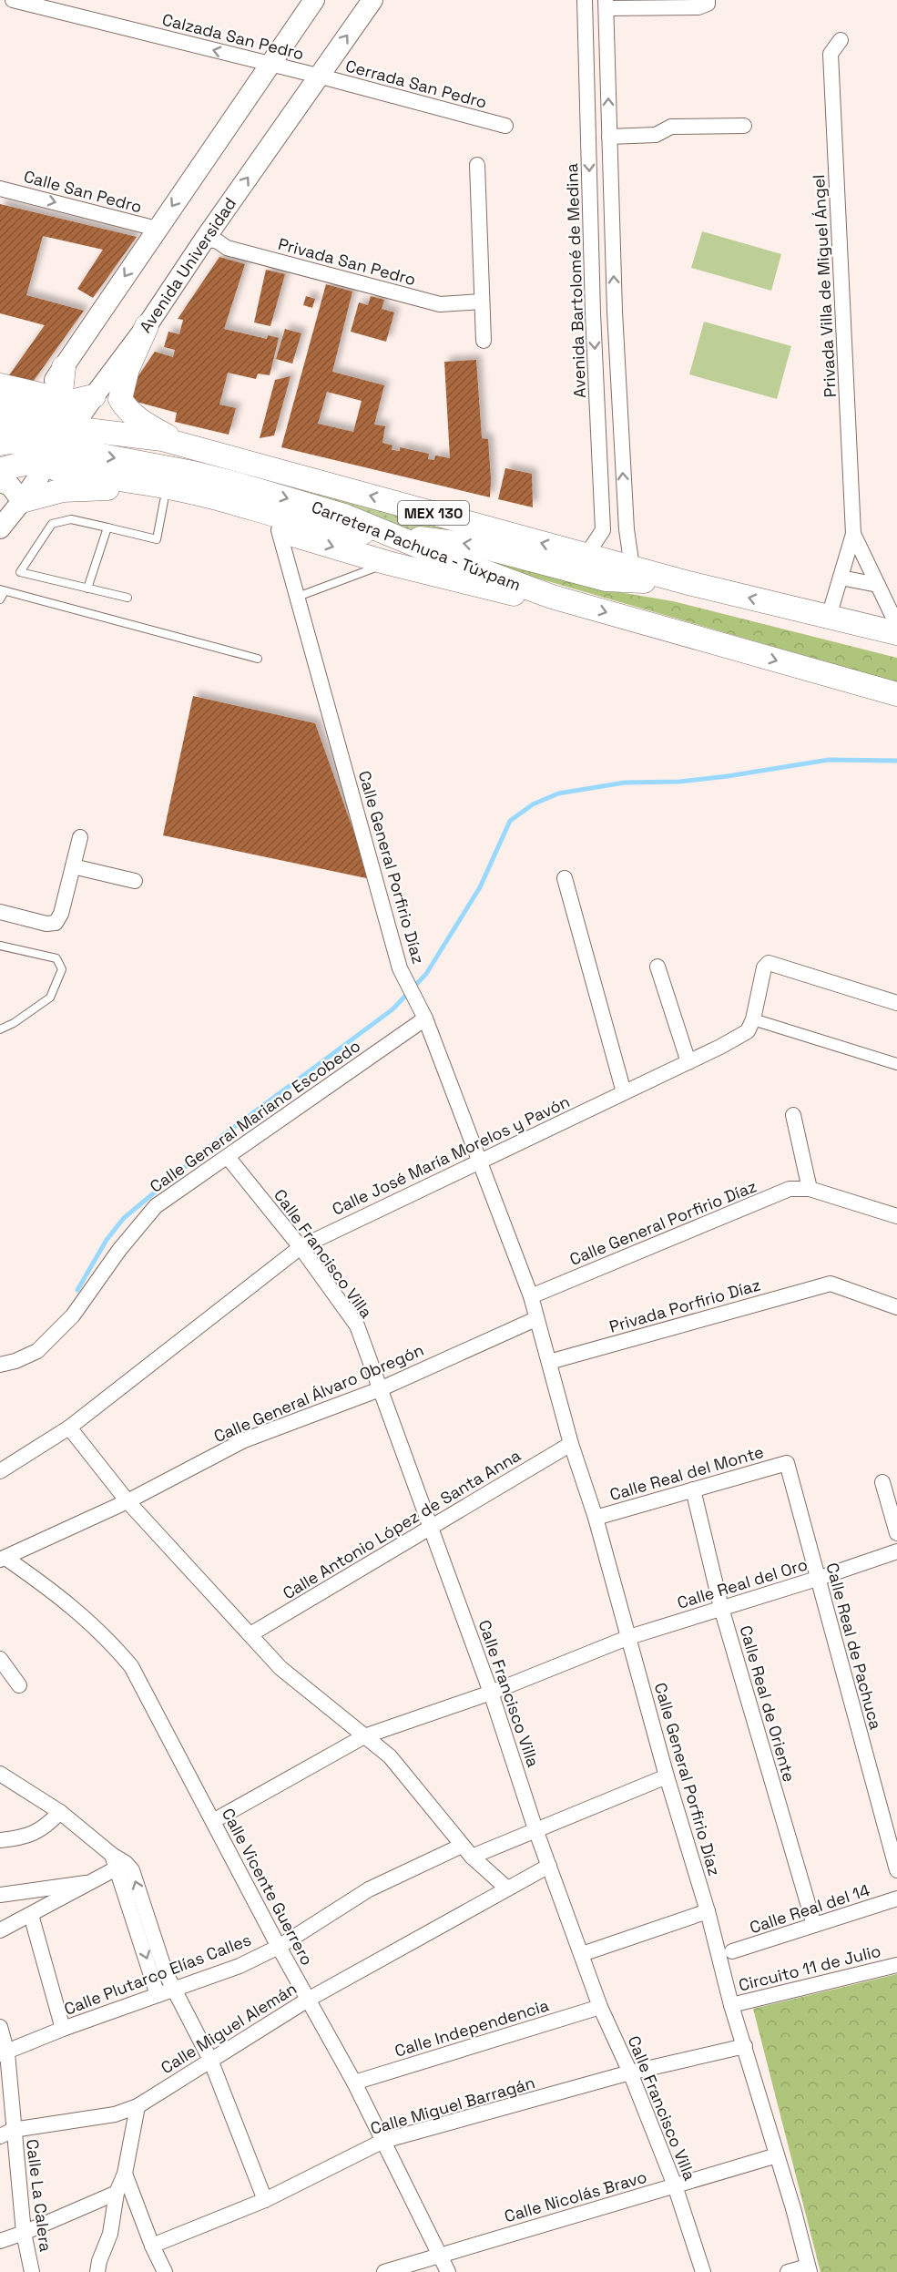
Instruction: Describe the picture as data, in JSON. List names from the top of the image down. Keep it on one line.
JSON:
{"streets":{"main road":["Avenida Universidad","MEX 130","Carretera Pachuca - Túxpam"],"street":["Calzada San Pedro","Cerrada San Pedro","Calle San Pedro","Privada San Pedro","Avenida Bartolomé de Medina","Privada Villa de Miguel Ángel","Calle General Porfirio Díaz","Calle General Mariano Escobedo","Calle José María Morelos y Pavón","Calle Francisco Villa","Privada Porfirio Díaz","Calle General Álvaro Obregón","Calle Real del Monte","Calle Antonio López de Santa Anna","Calle Real del Oro","Calle Real de Pachuca","Calle Real de Oriente","Calle Vicente Guerrero","Calle Real del 14","Circuito 11 de Julio","Calle Plutarco Elías Calles","Calle Miguel Alemán","Calle Independencia","Calle Miguel Barragán","Calle La Calera","Calle Nicolás Bravo"]},"crossings":[["Calzada San Pedro","Cerrada San Pedro"],["Calzada San Pedro","Avenida Universidad"],["Cerrada San Pedro","Avenida Universidad"],["Privada San Pedro","Avenida Universidad"],["Avenida Bartolomé de Medina","Carretera Pachuca - Túxpam"],["Privada Villa de Miguel Ángel","Carretera Pachuca - Túxpam"],["Calle General Porfirio Díaz","Calle General Mariano Escobedo"],["Calle General Porfirio Díaz","Calle José María Morelos y Pavón"],["Calle General Porfirio Díaz","Privada Porfirio Díaz"],["Calle General Porfirio Díaz","Calle General Álvaro Obregón"],["Calle General Porfirio Díaz","Calle Real del Monte"],["Calle General Porfirio Díaz","Calle Antonio López de Santa Anna"],["Calle General Porfirio Díaz","Calle Real del Oro"],["Calle General Porfirio Díaz","Circuito 11 de Julio"],["Calle General Porfirio Díaz","Calle Plutarco Elías Calles"],["Calle General Porfirio Díaz","Calle Miguel Barragán"],["Calle General Porfirio Díaz","Calle Nicolás Bravo"],["Calle General Mariano Escobedo","Calle Francisco Villa"],["Calle José María Morelos y Pavón","Calle Francisco Villa"],["Calle Francisco Villa","Calle General Álvaro Obregón"],["Calle Francisco Villa","Calle Antonio López de Santa Anna"],["Calle Francisco Villa","Calle Real del Oro"],["Calle Francisco Villa","Calle Plutarco Elías Calles"],["Calle Francisco Villa","Calle Miguel Alemán"],["Calle Francisco Villa","Calle Independencia"],["Calle Francisco Villa","Calle Miguel Barragán"],["Calle Francisco Villa","Calle Nicolás Bravo"],["Calle General Álvaro Obregón","Calle Vicente Guerrero"],["Calle Real del Monte","Calle Real de Pachuca"],["Calle Real del Monte","Calle Real de Oriente"],["Calle Real del Oro","Calle Real de Pachuca"],["Calle Real del Oro","Calle Real de Oriente"],["Calle Real del Oro","Calle Vicente Guerrero"],["Calle Real de Oriente","Calle Real del 14"],["Calle Vicente Guerrero","Calle Plutarco Elías Calles"],["Calle Vicente Guerrero","Calle Miguel Alemán"],["Calle Vicente Guerrero","Calle Independencia"],["Calle Vicente Guerrero","Calle Miguel Barragán"],["Calle Vicente Guerrero","Calle Nicolás Bravo"],["Calle Plutarco Elías Calles","Calle La Calera"],["Calle Miguel Alemán","Calle La Calera"]],"one_way":["Calzada San Pedro","Calle San Pedro"]}
